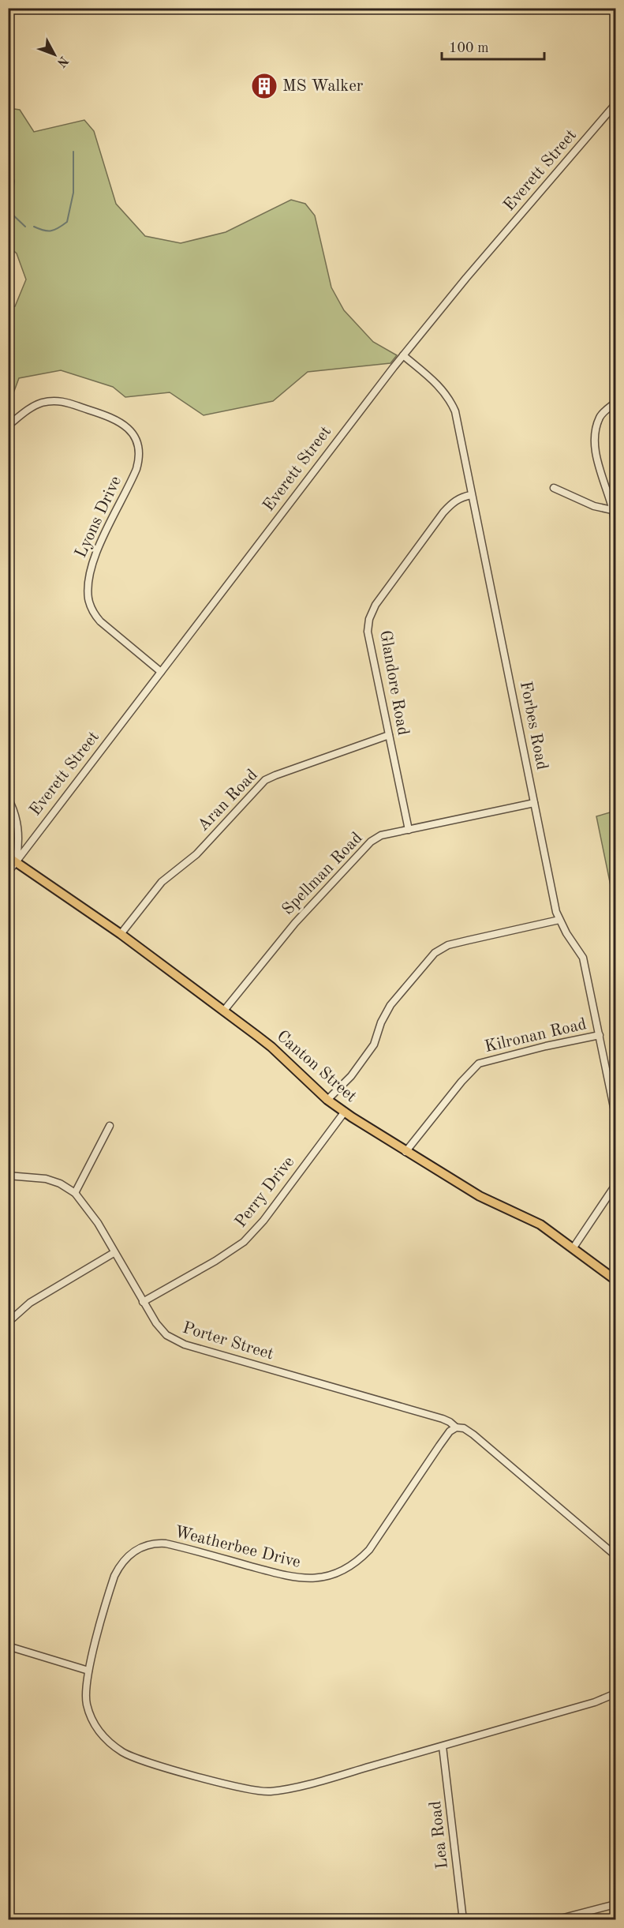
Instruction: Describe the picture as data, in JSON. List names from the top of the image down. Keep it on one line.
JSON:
{"streets":{"main road":["Canton Street"],"street":["Everett Street","Lyons Drive","Glandore Road","Forbes Road","Aran Road","Spellman Road","Kilronan Road","Perry Drive","Porter Street","Weatherbee Drive","Lea Road"]},"crossings":[["Everett Street","Lyons Drive"],["Everett Street","Forbes Road"],["Everett Street","Canton Street"],["Glandore Road","Forbes Road"],["Glandore Road","Aran Road"],["Glandore Road","Spellman Road"],["Forbes Road","Spellman Road"],["Forbes Road","Kilronan Road"],["Aran Road","Canton Street"],["Spellman Road","Canton Street"],["Kilronan Road","Canton Street"],["Canton Street","Perry Drive"],["Perry Drive","Porter Street"],["Porter Street","Weatherbee Drive"],["Weatherbee Drive","Lea Road"]],"places":{"building":["MS Walker"]},"scale_bar":"100 m","north":"bottom right"}
